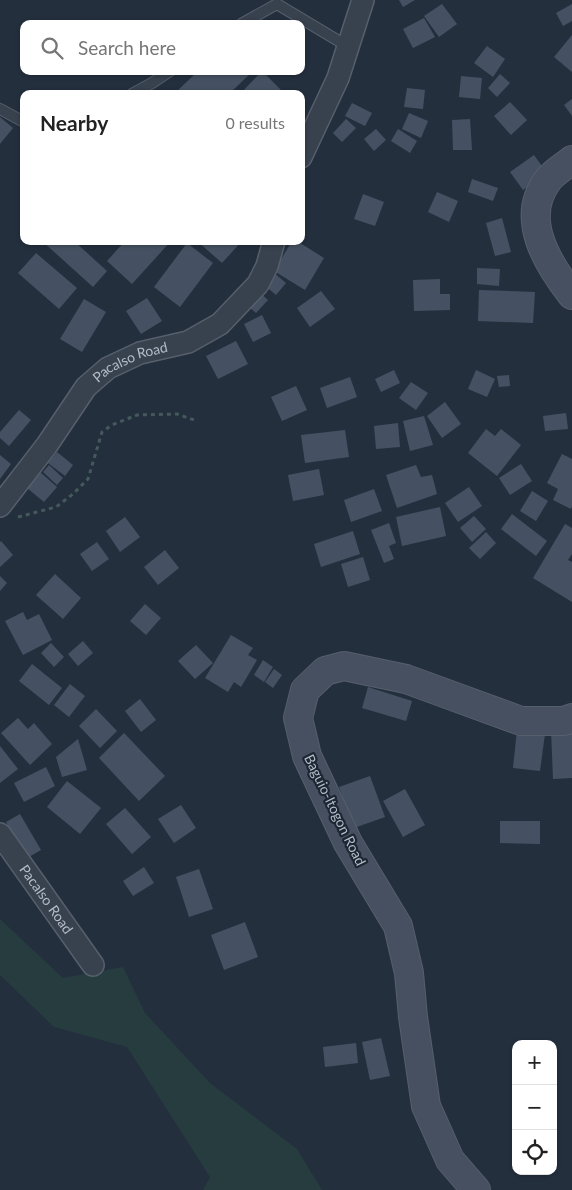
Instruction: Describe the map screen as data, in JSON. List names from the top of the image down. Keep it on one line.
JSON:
{"streets":{"main road":["Baguio-Itogon Road"],"street":["Pacalso Road"]},"page":{"search":"Search here","heading":["Nearby","0 results"],"map_buttons":["+","−"]}}
